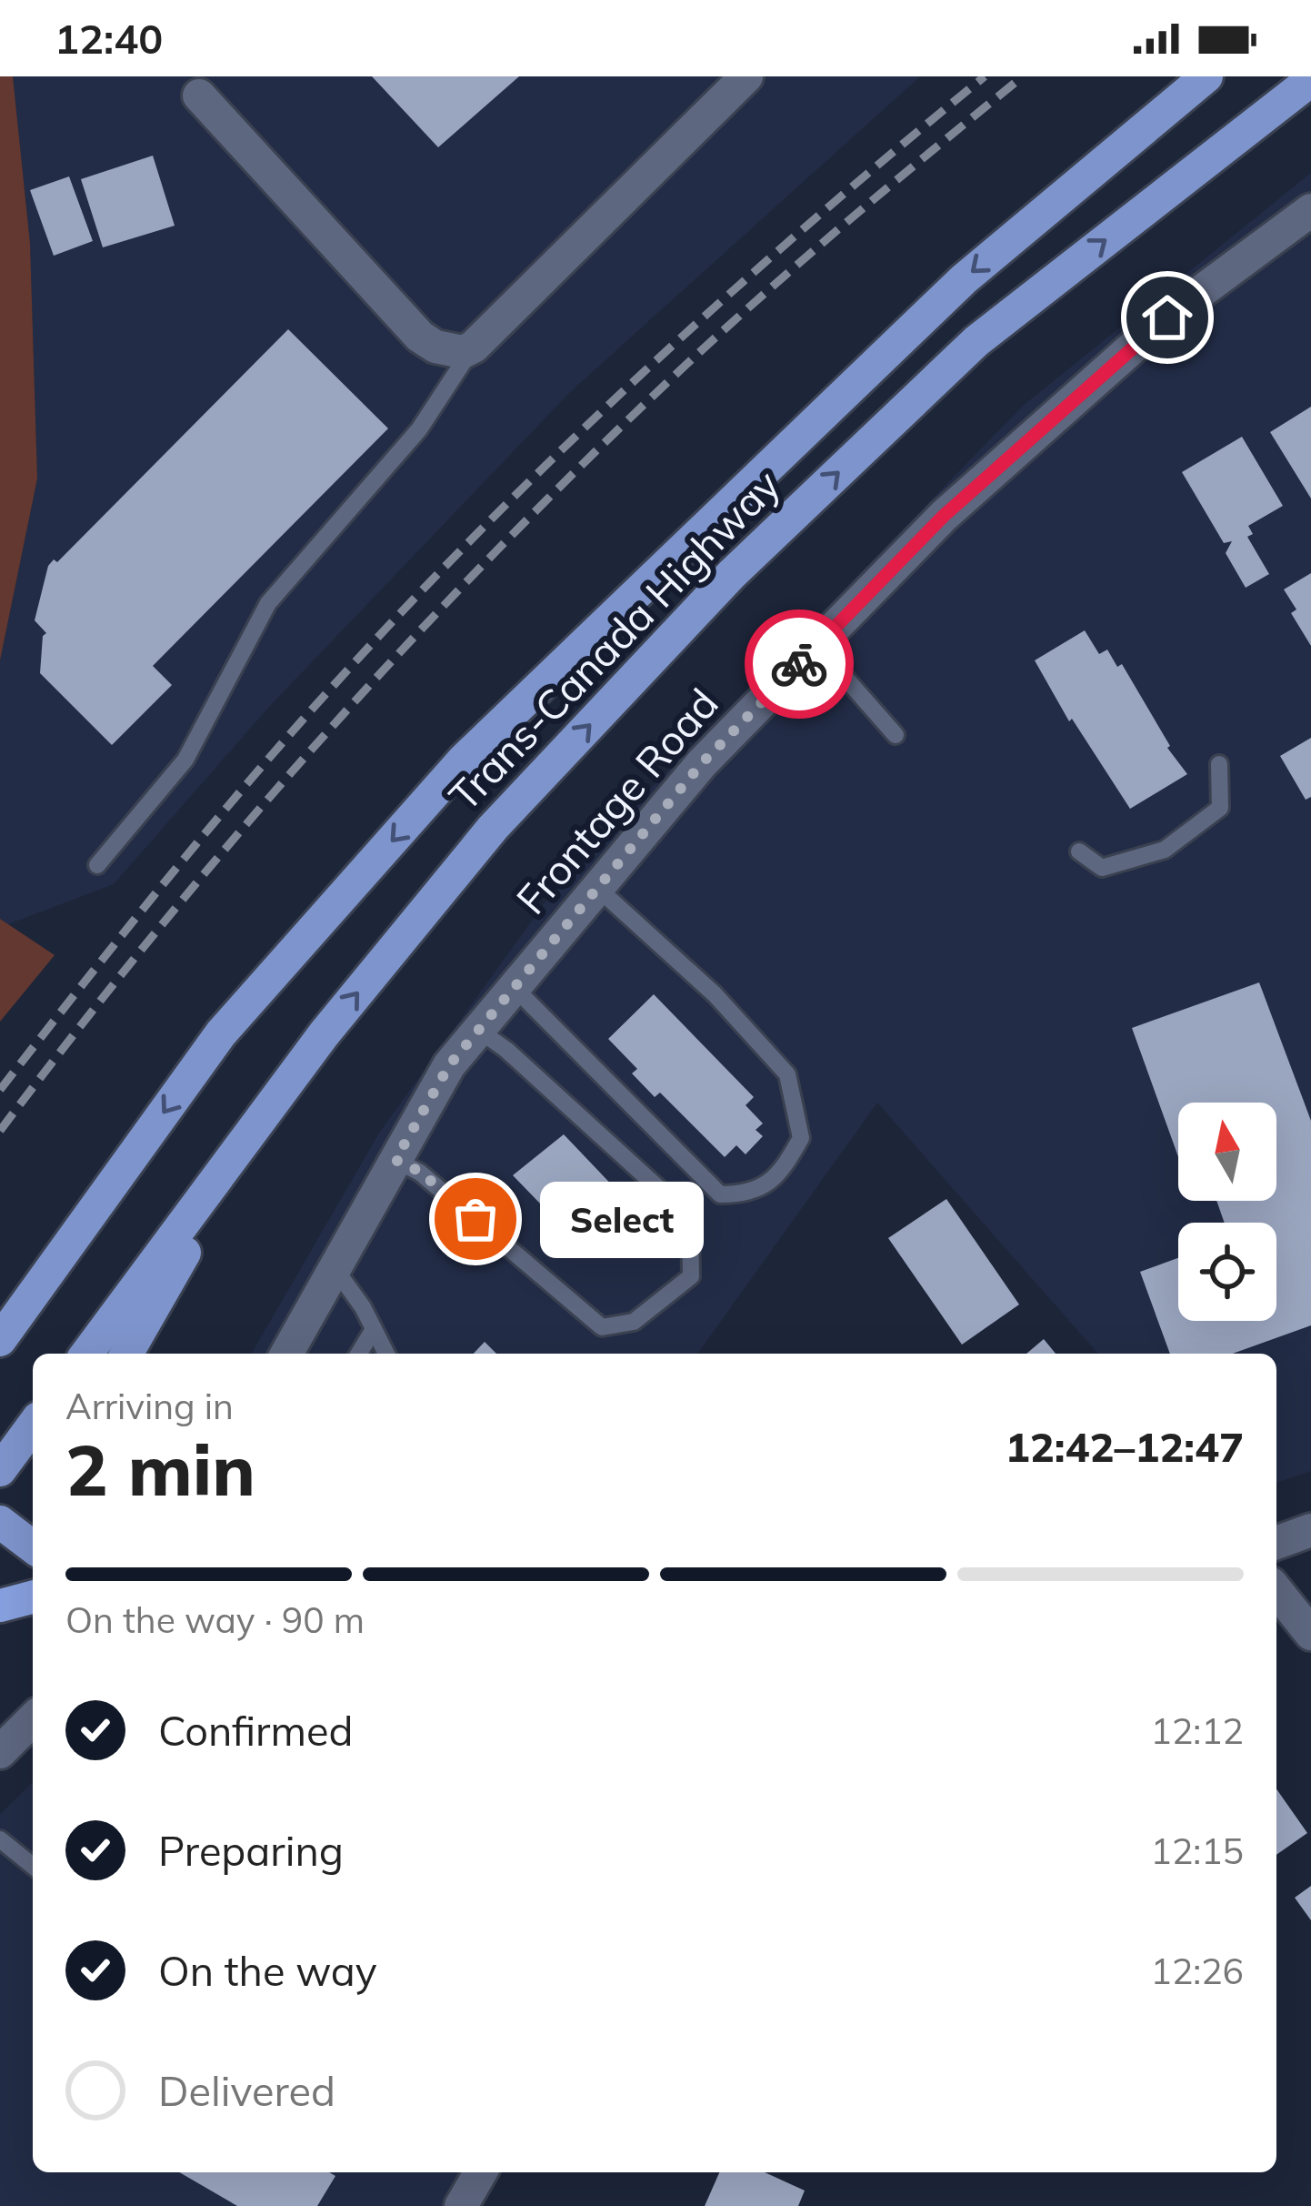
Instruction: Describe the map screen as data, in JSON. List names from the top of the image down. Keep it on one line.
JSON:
{"streets":{"highway":["Trans-Canada Highway"],"street":["Frontage Road"]},"places":["Select"],"north":"top","page":{"status":"12:40","bubble":"Select","heading":["2 min","Arriving in","12:42–12:47"],"bar":"On the way · 90 m","list":[["Confirmed","12:12"],["Preparing","12:15"],["On the way","12:26"],"Delivered"]}}
